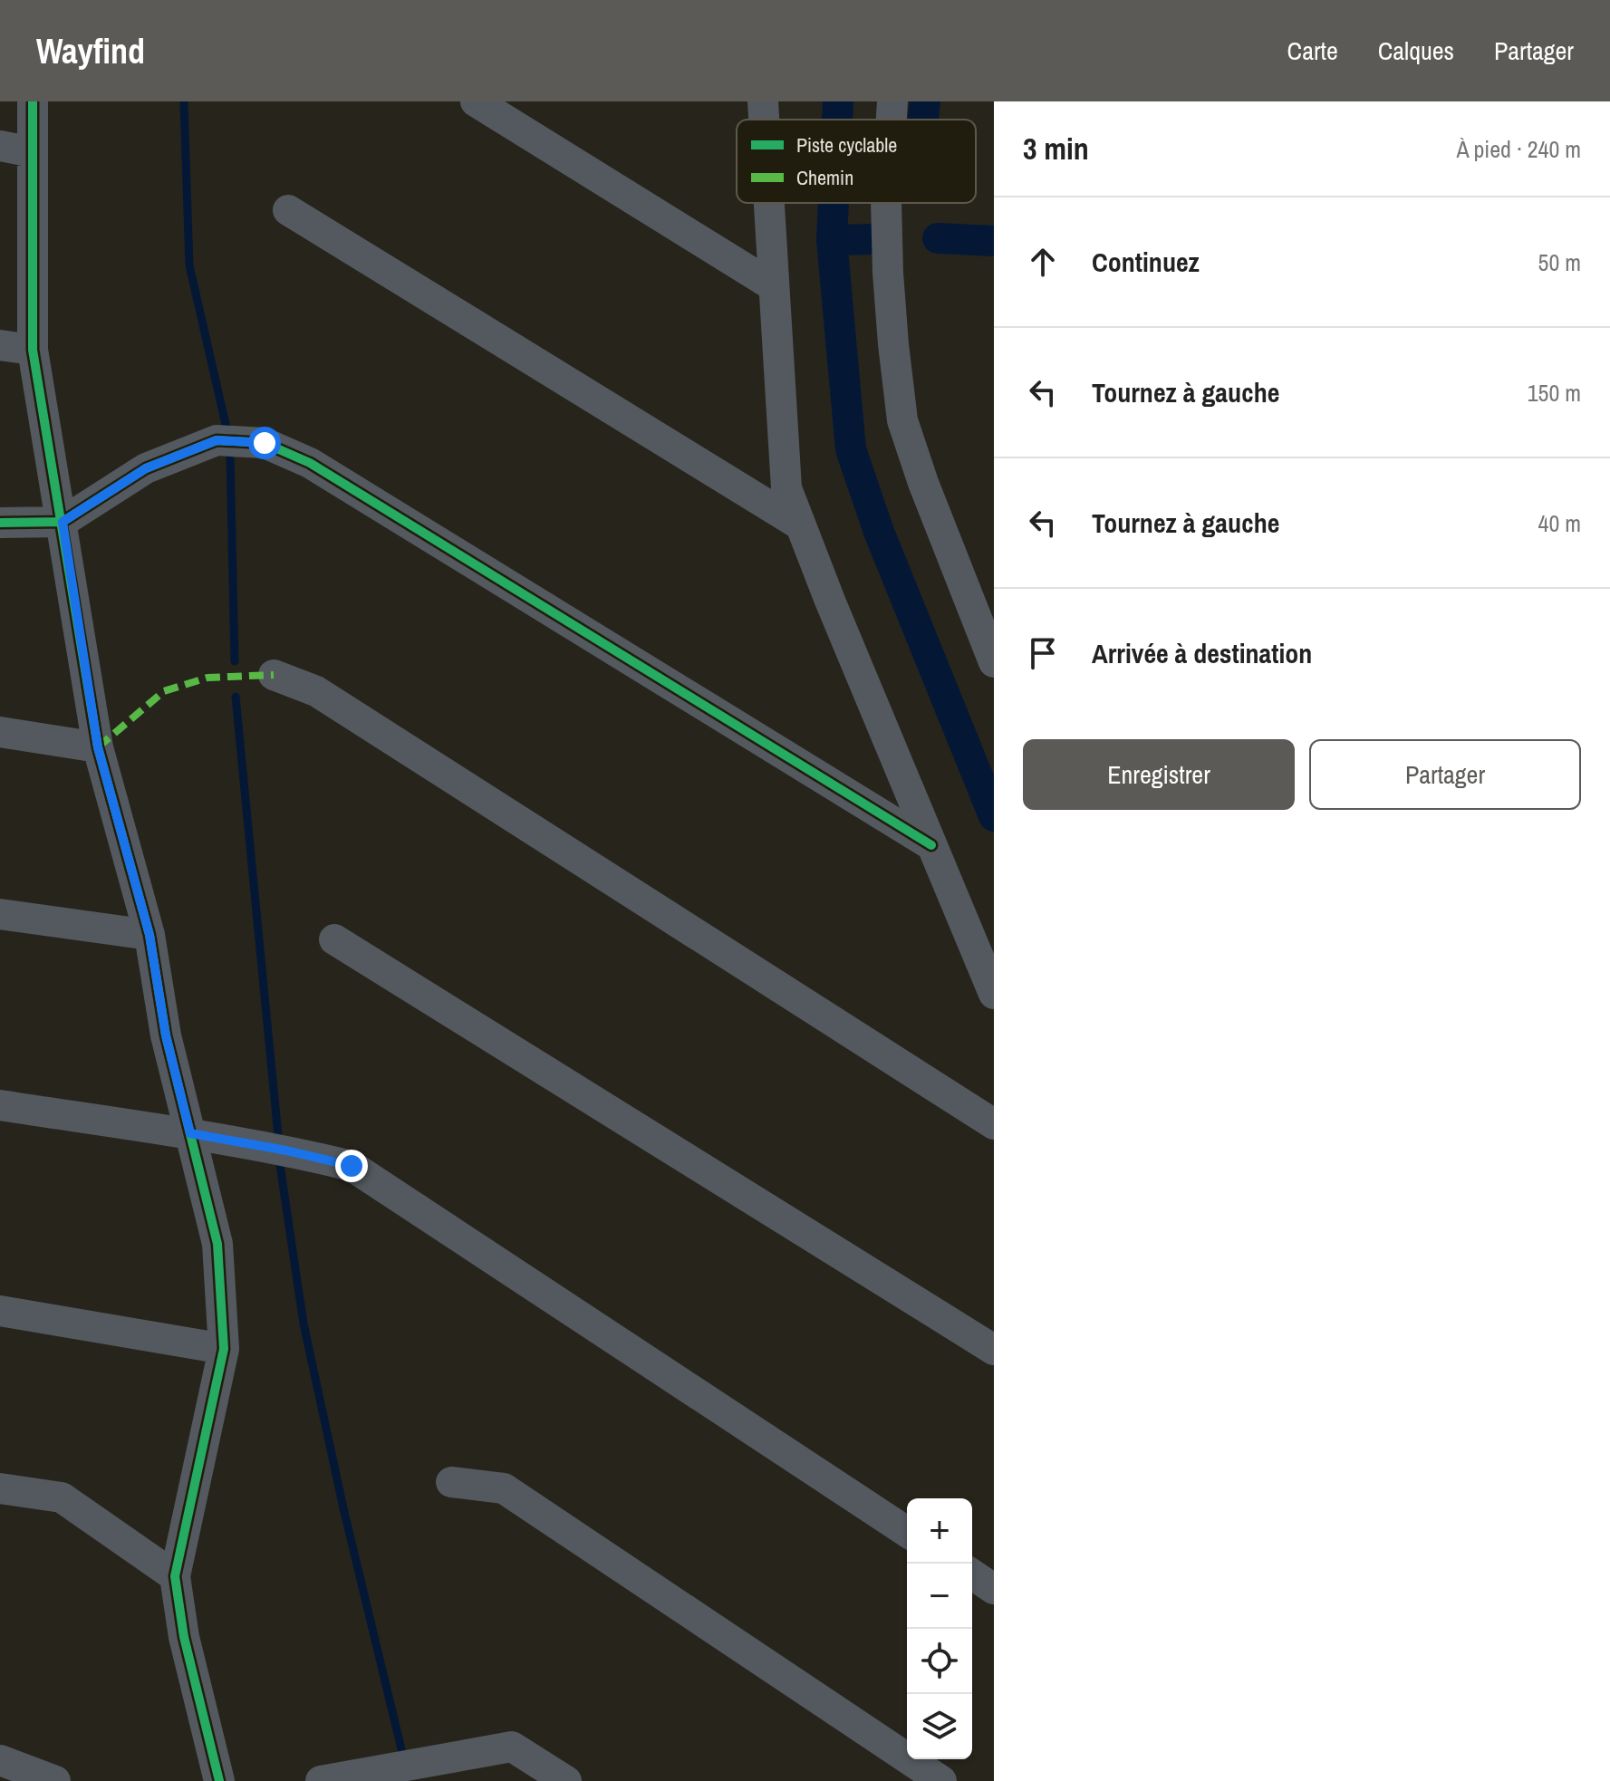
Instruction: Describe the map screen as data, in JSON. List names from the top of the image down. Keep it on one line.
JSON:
{"legend":["Piste cyclable","Chemin"],"page":{"header":"Wayfind","nav":["Carte","Calques","Partager"],"heading":["3 min","À pied · 240 m"],"list":[["Continuez","50 m"],["Tournez à gauche","150 m"],["Tournez à gauche","40 m"],"Arrivée à destination"],"buttons":["Enregistrer","Partager"],"map_buttons":["+","−"]}}
